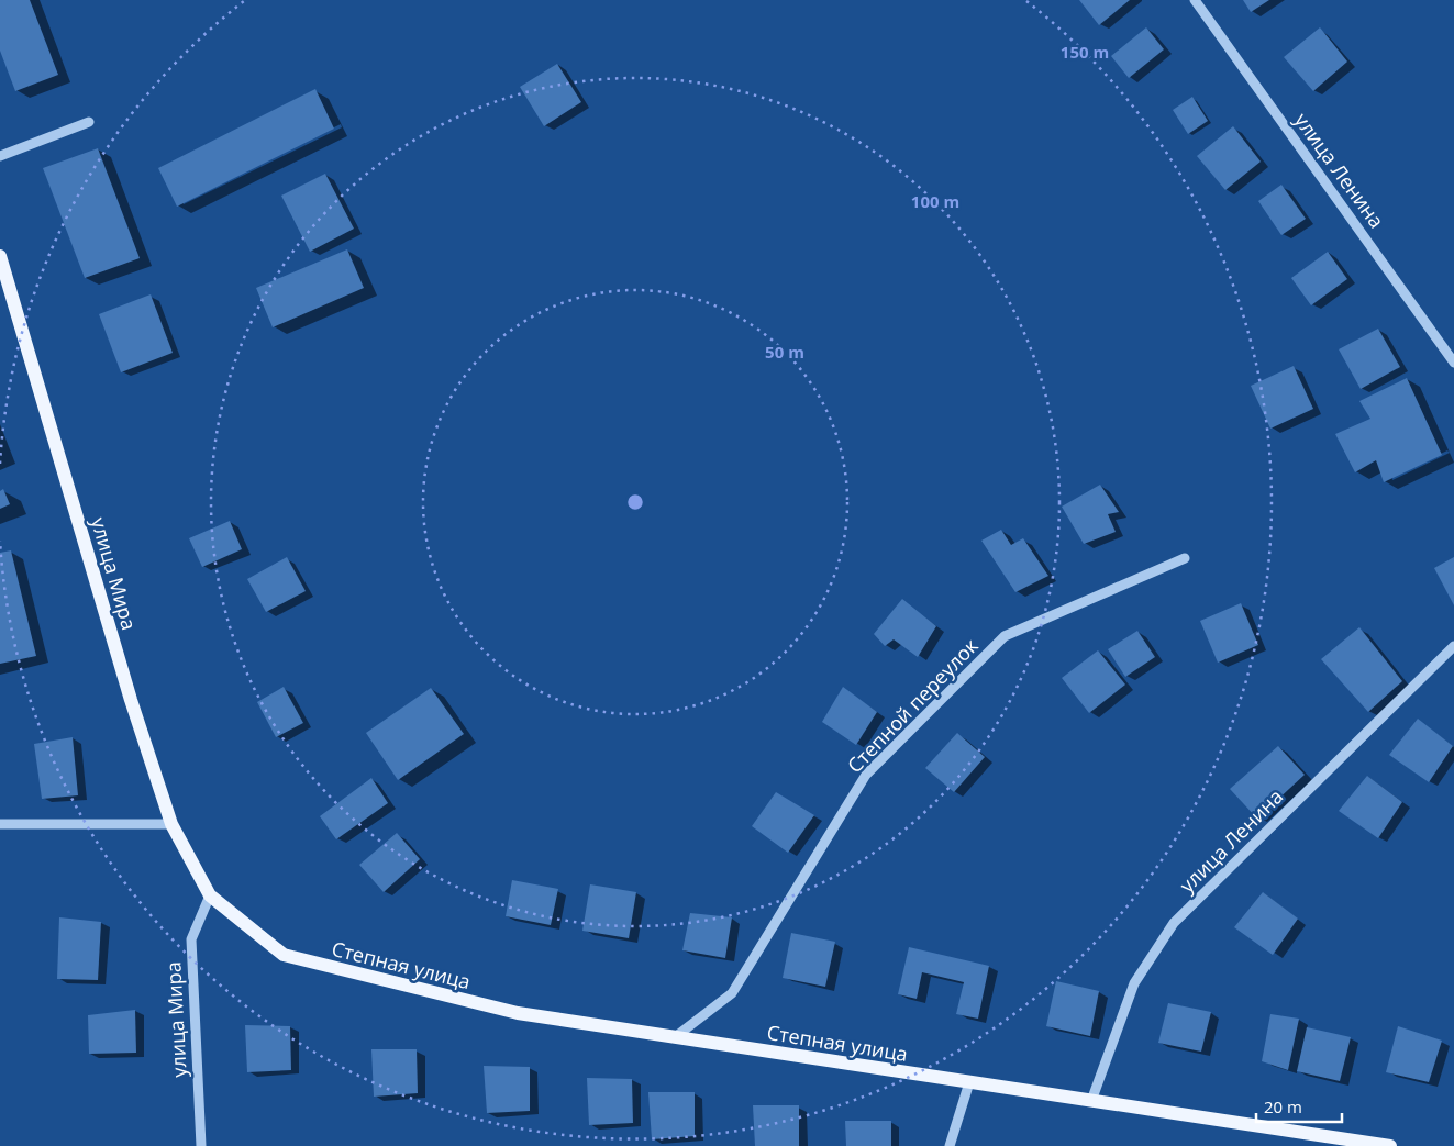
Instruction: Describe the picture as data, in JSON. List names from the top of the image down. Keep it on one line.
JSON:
{"streets":{"main road":["улица Мира","Степная улица"],"street":["улица Ленина","Степной переулок"]},"crossings":[["улица Ленина","Степная улица"],["улица Мира","Степная улица"],["Степной переулок","Степная улица"]],"scale_bar":"20 m","rings":["150 m","100 m","50 m"]}
